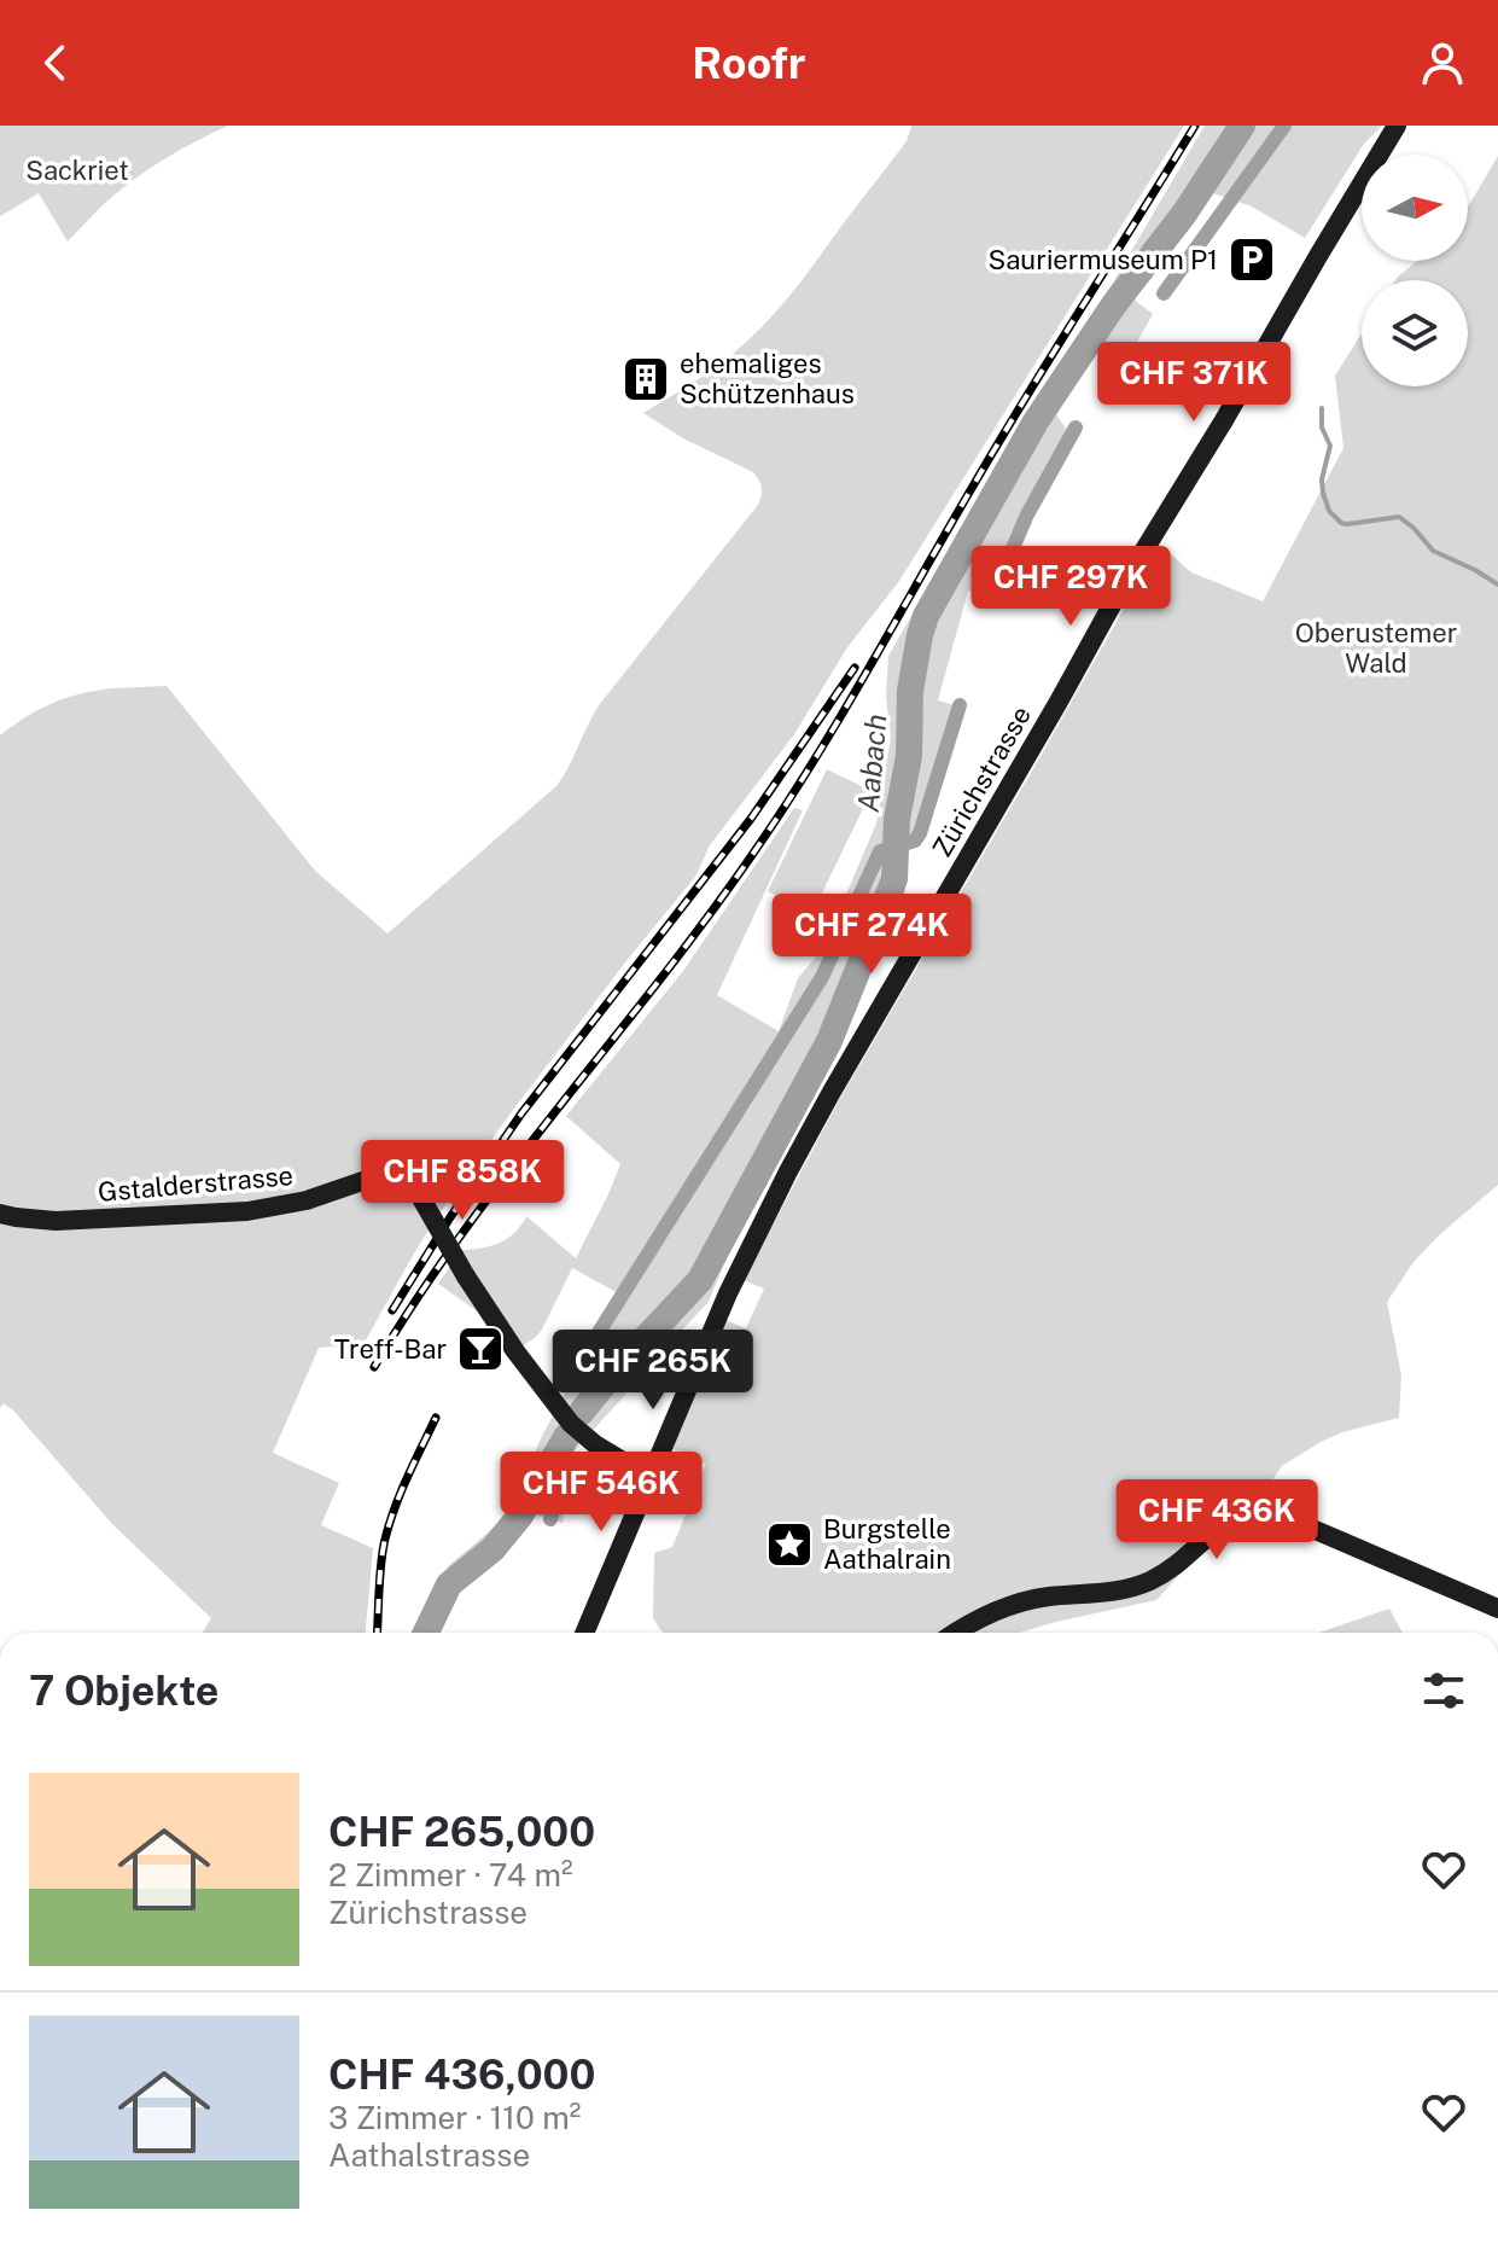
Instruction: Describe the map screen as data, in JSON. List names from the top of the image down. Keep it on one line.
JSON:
{"streets":{"main road":["Zürichstrasse","Gstalderstrasse"]},"crossings":[["Zürichstrasse","Gstalderstrasse"]],"water":["Aabach"],"parks":["Sackriet","Oberustemer Wald"],"places":{"parking":["Sauriermuseum P1"],"building":["ehemaliges Schützenhaus"],"bar":["Treff-Bar"],"place":["Burgstelle Aathalrain"]},"north":"right","page":{"header":"Roofr","price":["CHF 371K","CHF 297K","CHF 274K","CHF 858K","CHF 265K","CHF 546K","CHF 436K"],"heading":"7 Objekte","list":[{"name":"CHF 265,000","note":"2 Zimmer · 74 m² · Zürichstrasse"},{"name":"CHF 436,000","note":"3 Zimmer · 110 m² · Aathalstrasse"}]}}
